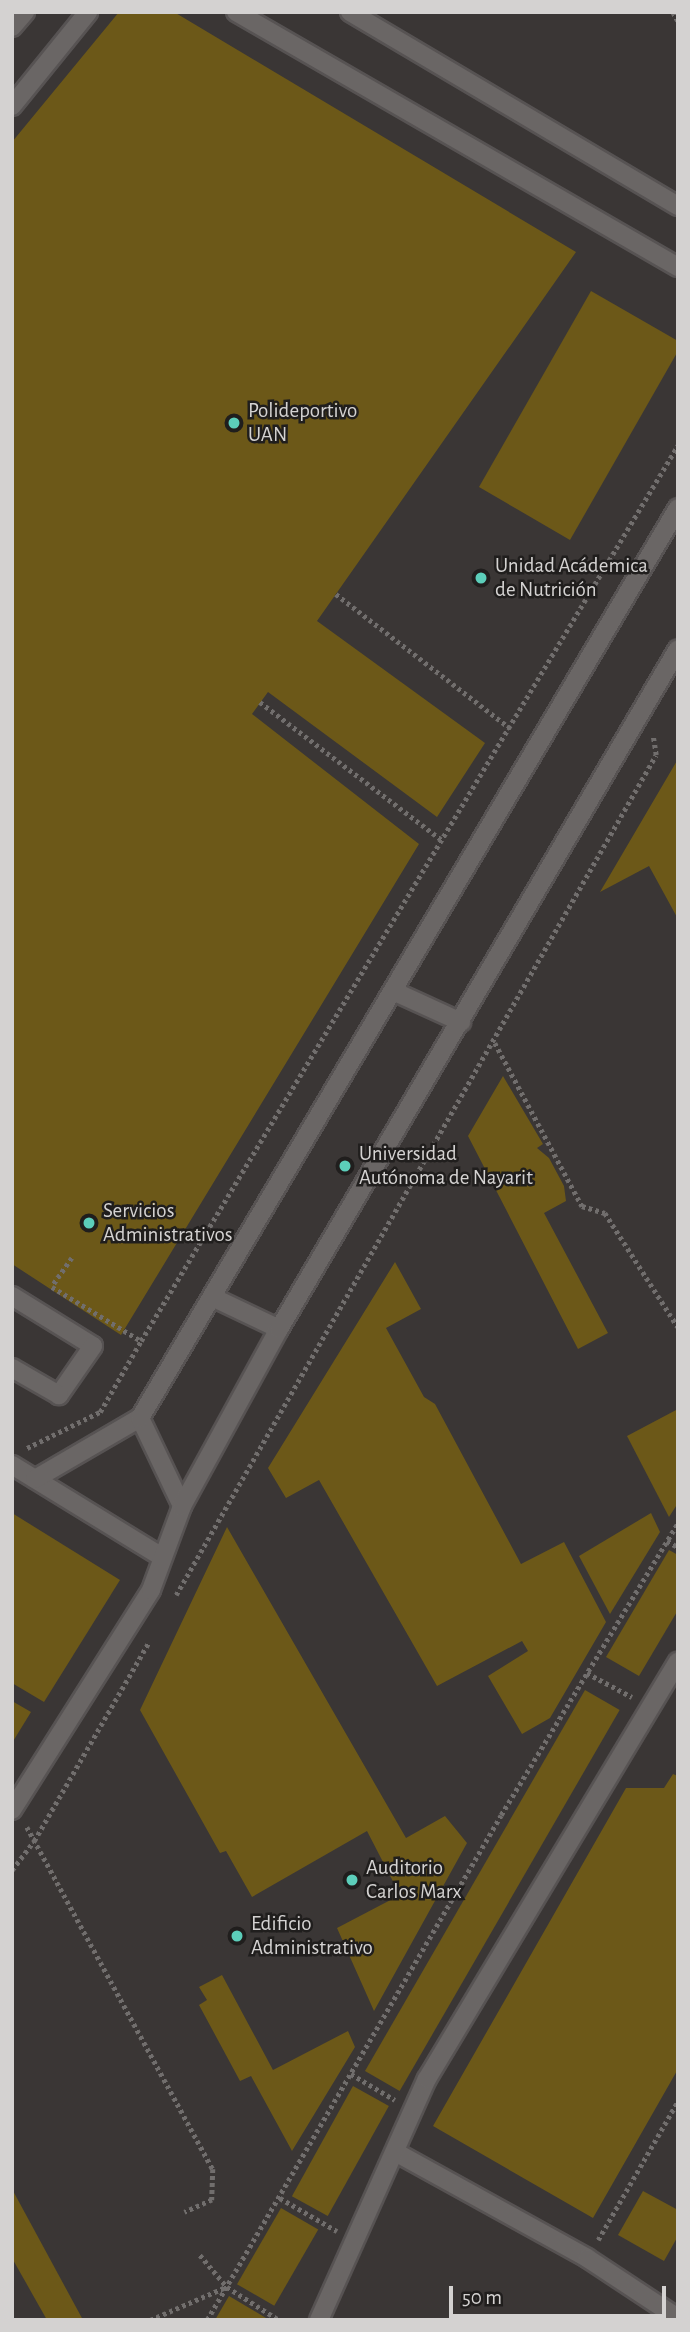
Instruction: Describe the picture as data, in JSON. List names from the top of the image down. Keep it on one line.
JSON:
{"places":["Polideportivo UAN","Unidad Acádemica de Nutrición","Universidad Autónoma de Nayarit","Servicios Administrativos","Auditorio Carlos Marx","Edificio Administrativo"],"scale_bar":"50 m"}
